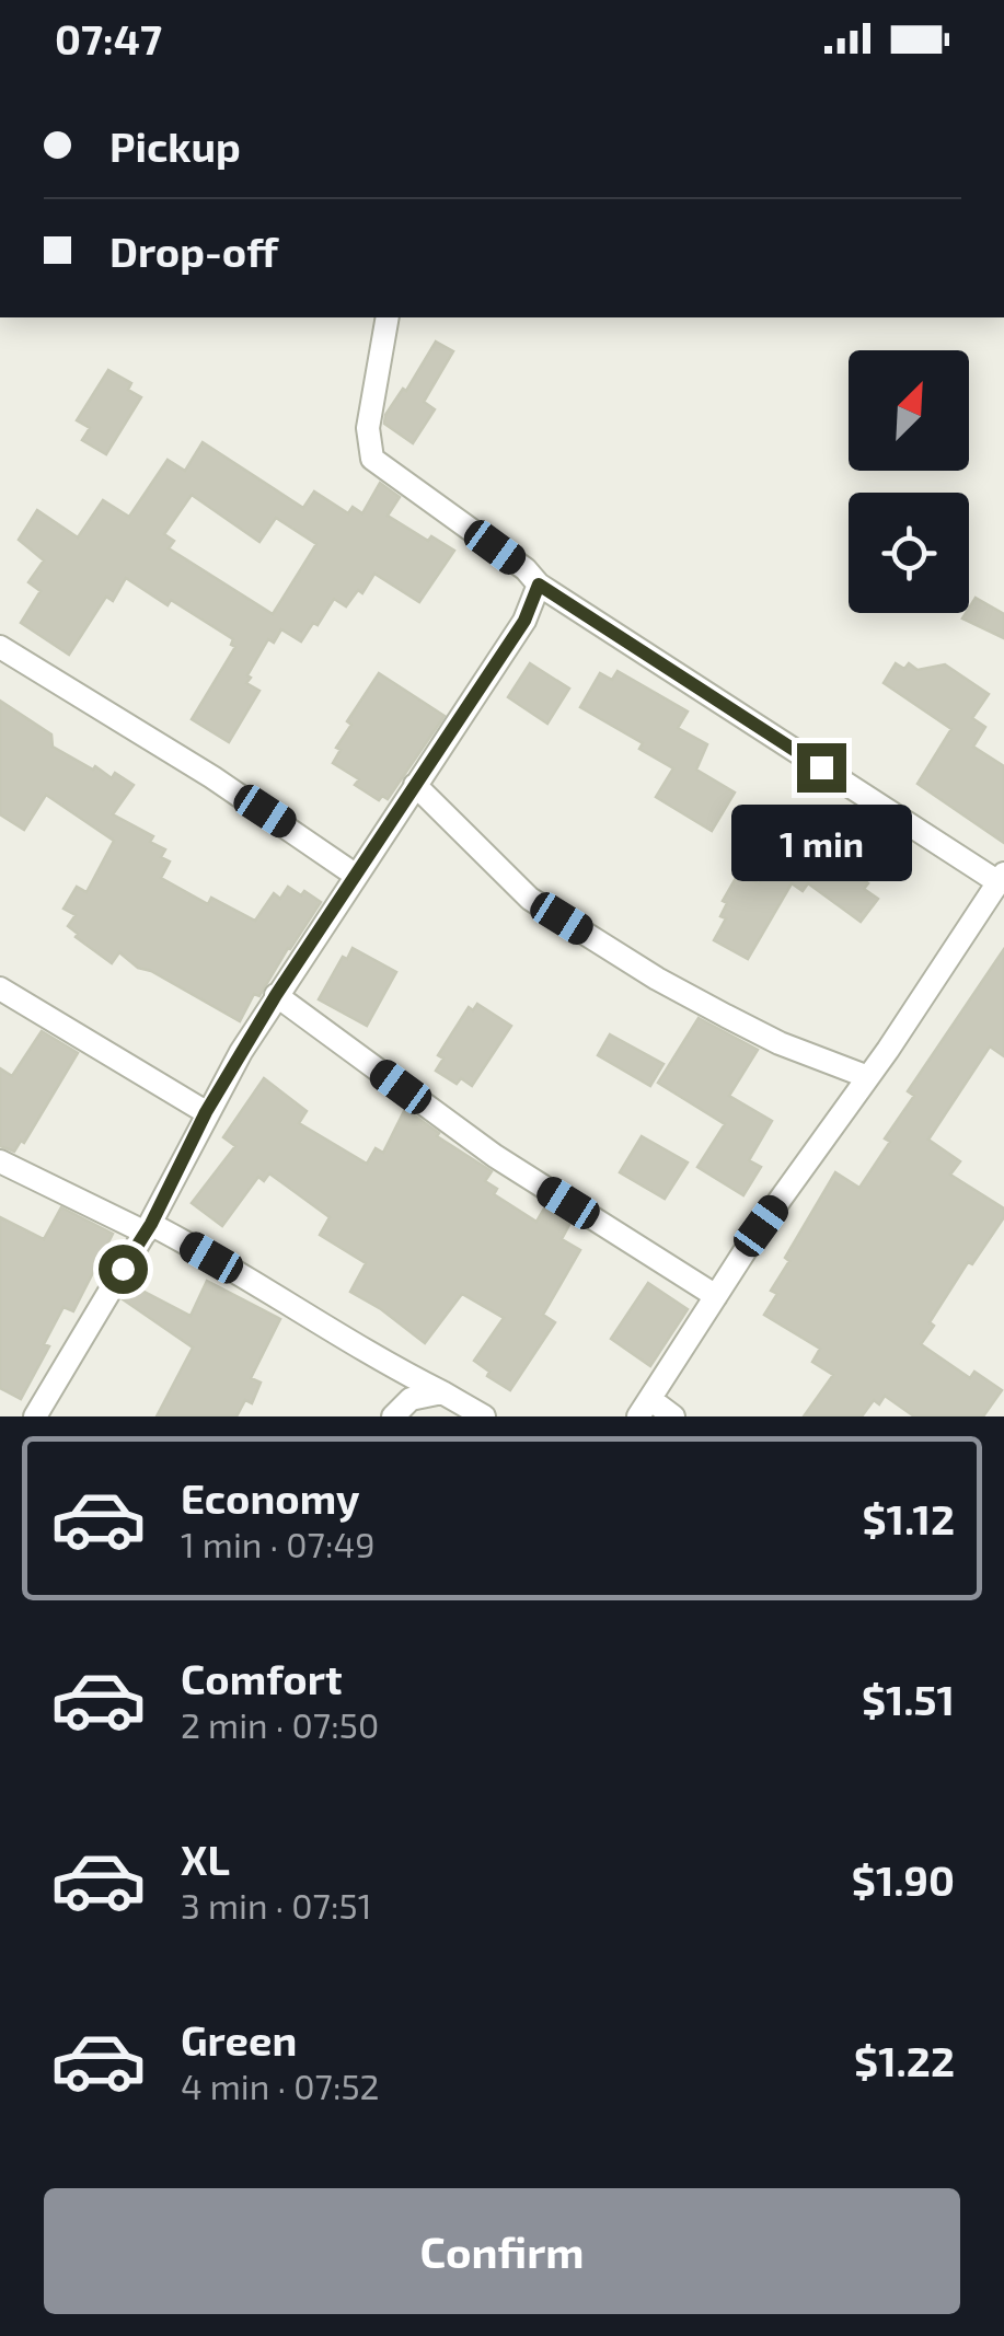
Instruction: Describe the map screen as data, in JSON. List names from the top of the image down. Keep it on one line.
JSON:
{"north":"top right","page":{"status":"07:47","banner":["Pickup","Drop-off"],"bubble":"1 min","list":[{"name":"Economy","note":"1 min · 07:49","value":"$1.12"},{"name":"Comfort","note":"2 min · 07:50","value":"$1.51"},{"name":"XL","note":"3 min · 07:51","value":"$1.90"},{"name":"Green","note":"4 min · 07:52","value":"$1.22"}],"buttons":"Confirm"}}
